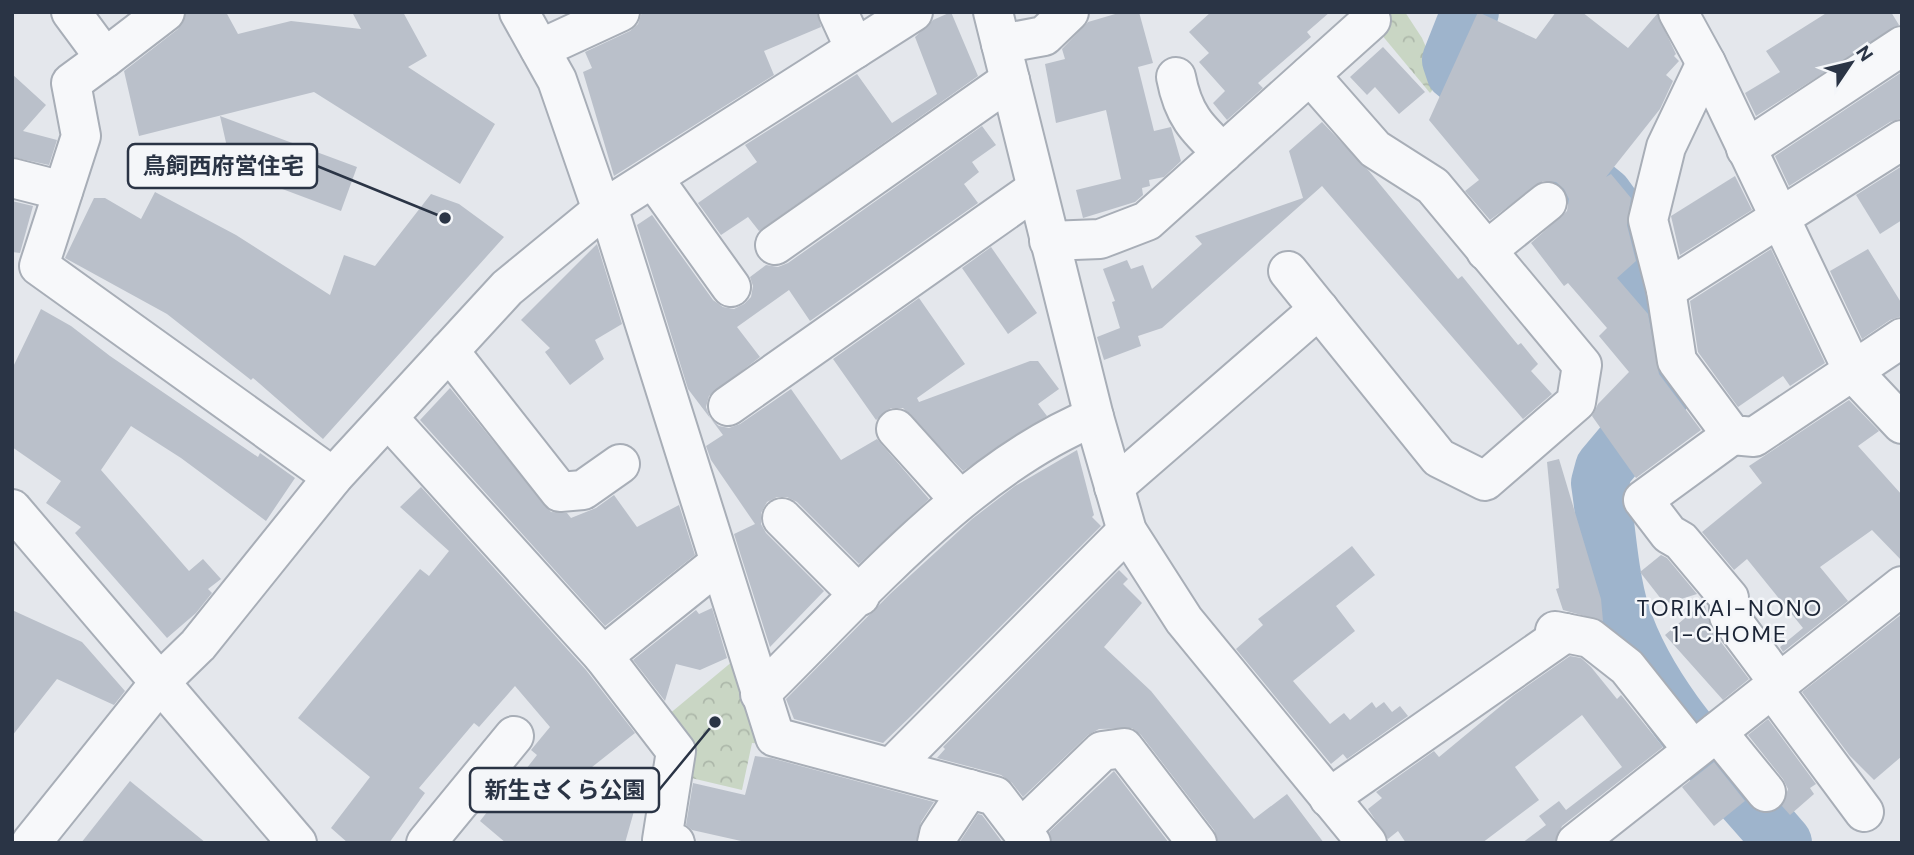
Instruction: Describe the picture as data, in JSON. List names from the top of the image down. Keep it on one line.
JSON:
{"districts":["TORIKAI-NONO 1-CHOME"],"places":["鳥飼西府営住宅","新生さくら公園"],"north":"top right"}
